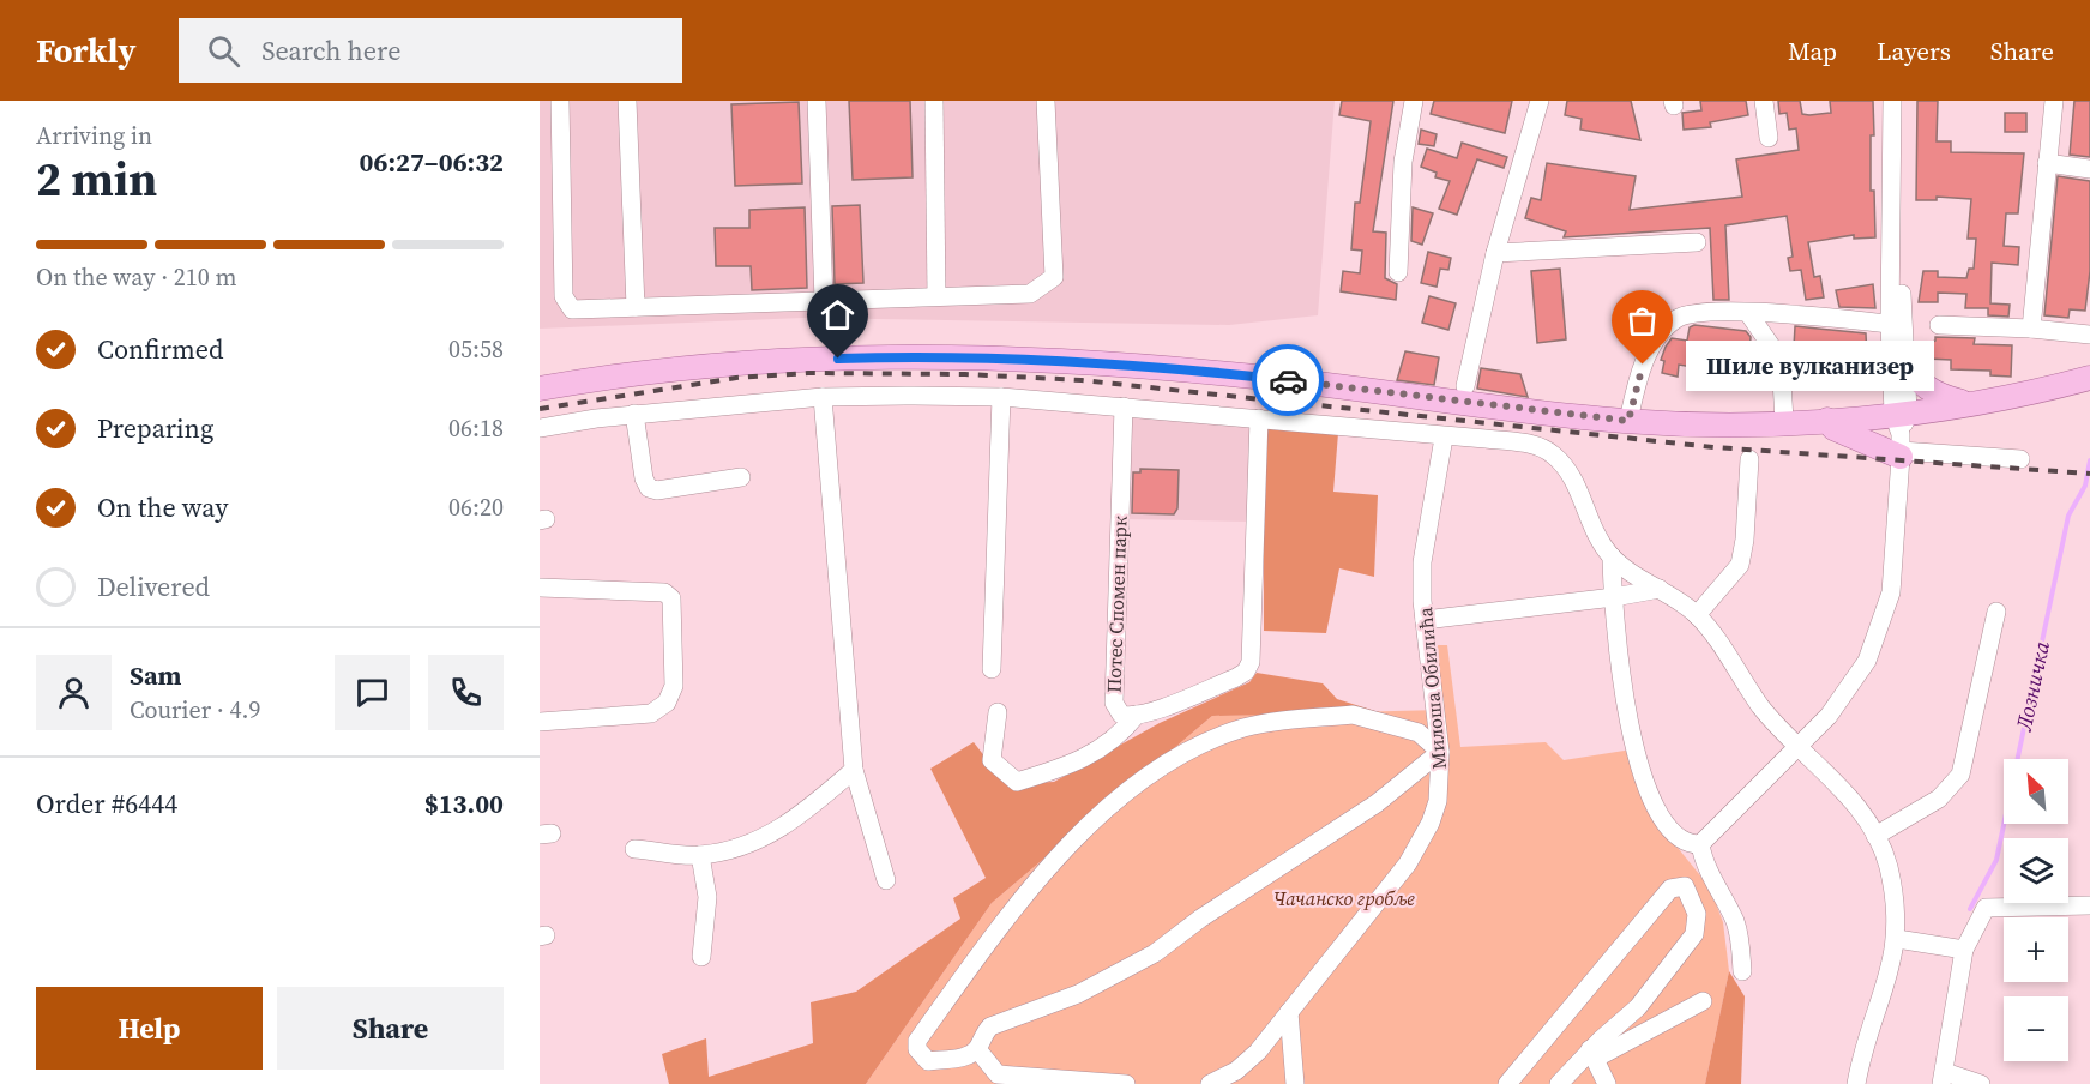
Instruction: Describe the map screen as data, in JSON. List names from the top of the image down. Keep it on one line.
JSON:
{"streets":{"street":["Потес Спомен парк","Милоша Обилића"]},"water":["Лозничка"],"parks":["Чачанско гробље"],"places":["Шиле вулканизер"],"north":"top left","page":{"header":"Forkly","search":"Search here","nav":["Map","Layers","Share"],"heading":["2 min","Arriving in","06:27–06:32"],"panel":["Sam","Courier · 4.9","Order #6444","$13.00"],"bar":"On the way · 210 m","list":[["Confirmed","05:58"],["Preparing","06:18"],["On the way","06:20"],"Delivered"],"bubble":"Шиле вулканизер","map_buttons":["+","−"],"buttons":["Help","Share"]}}
